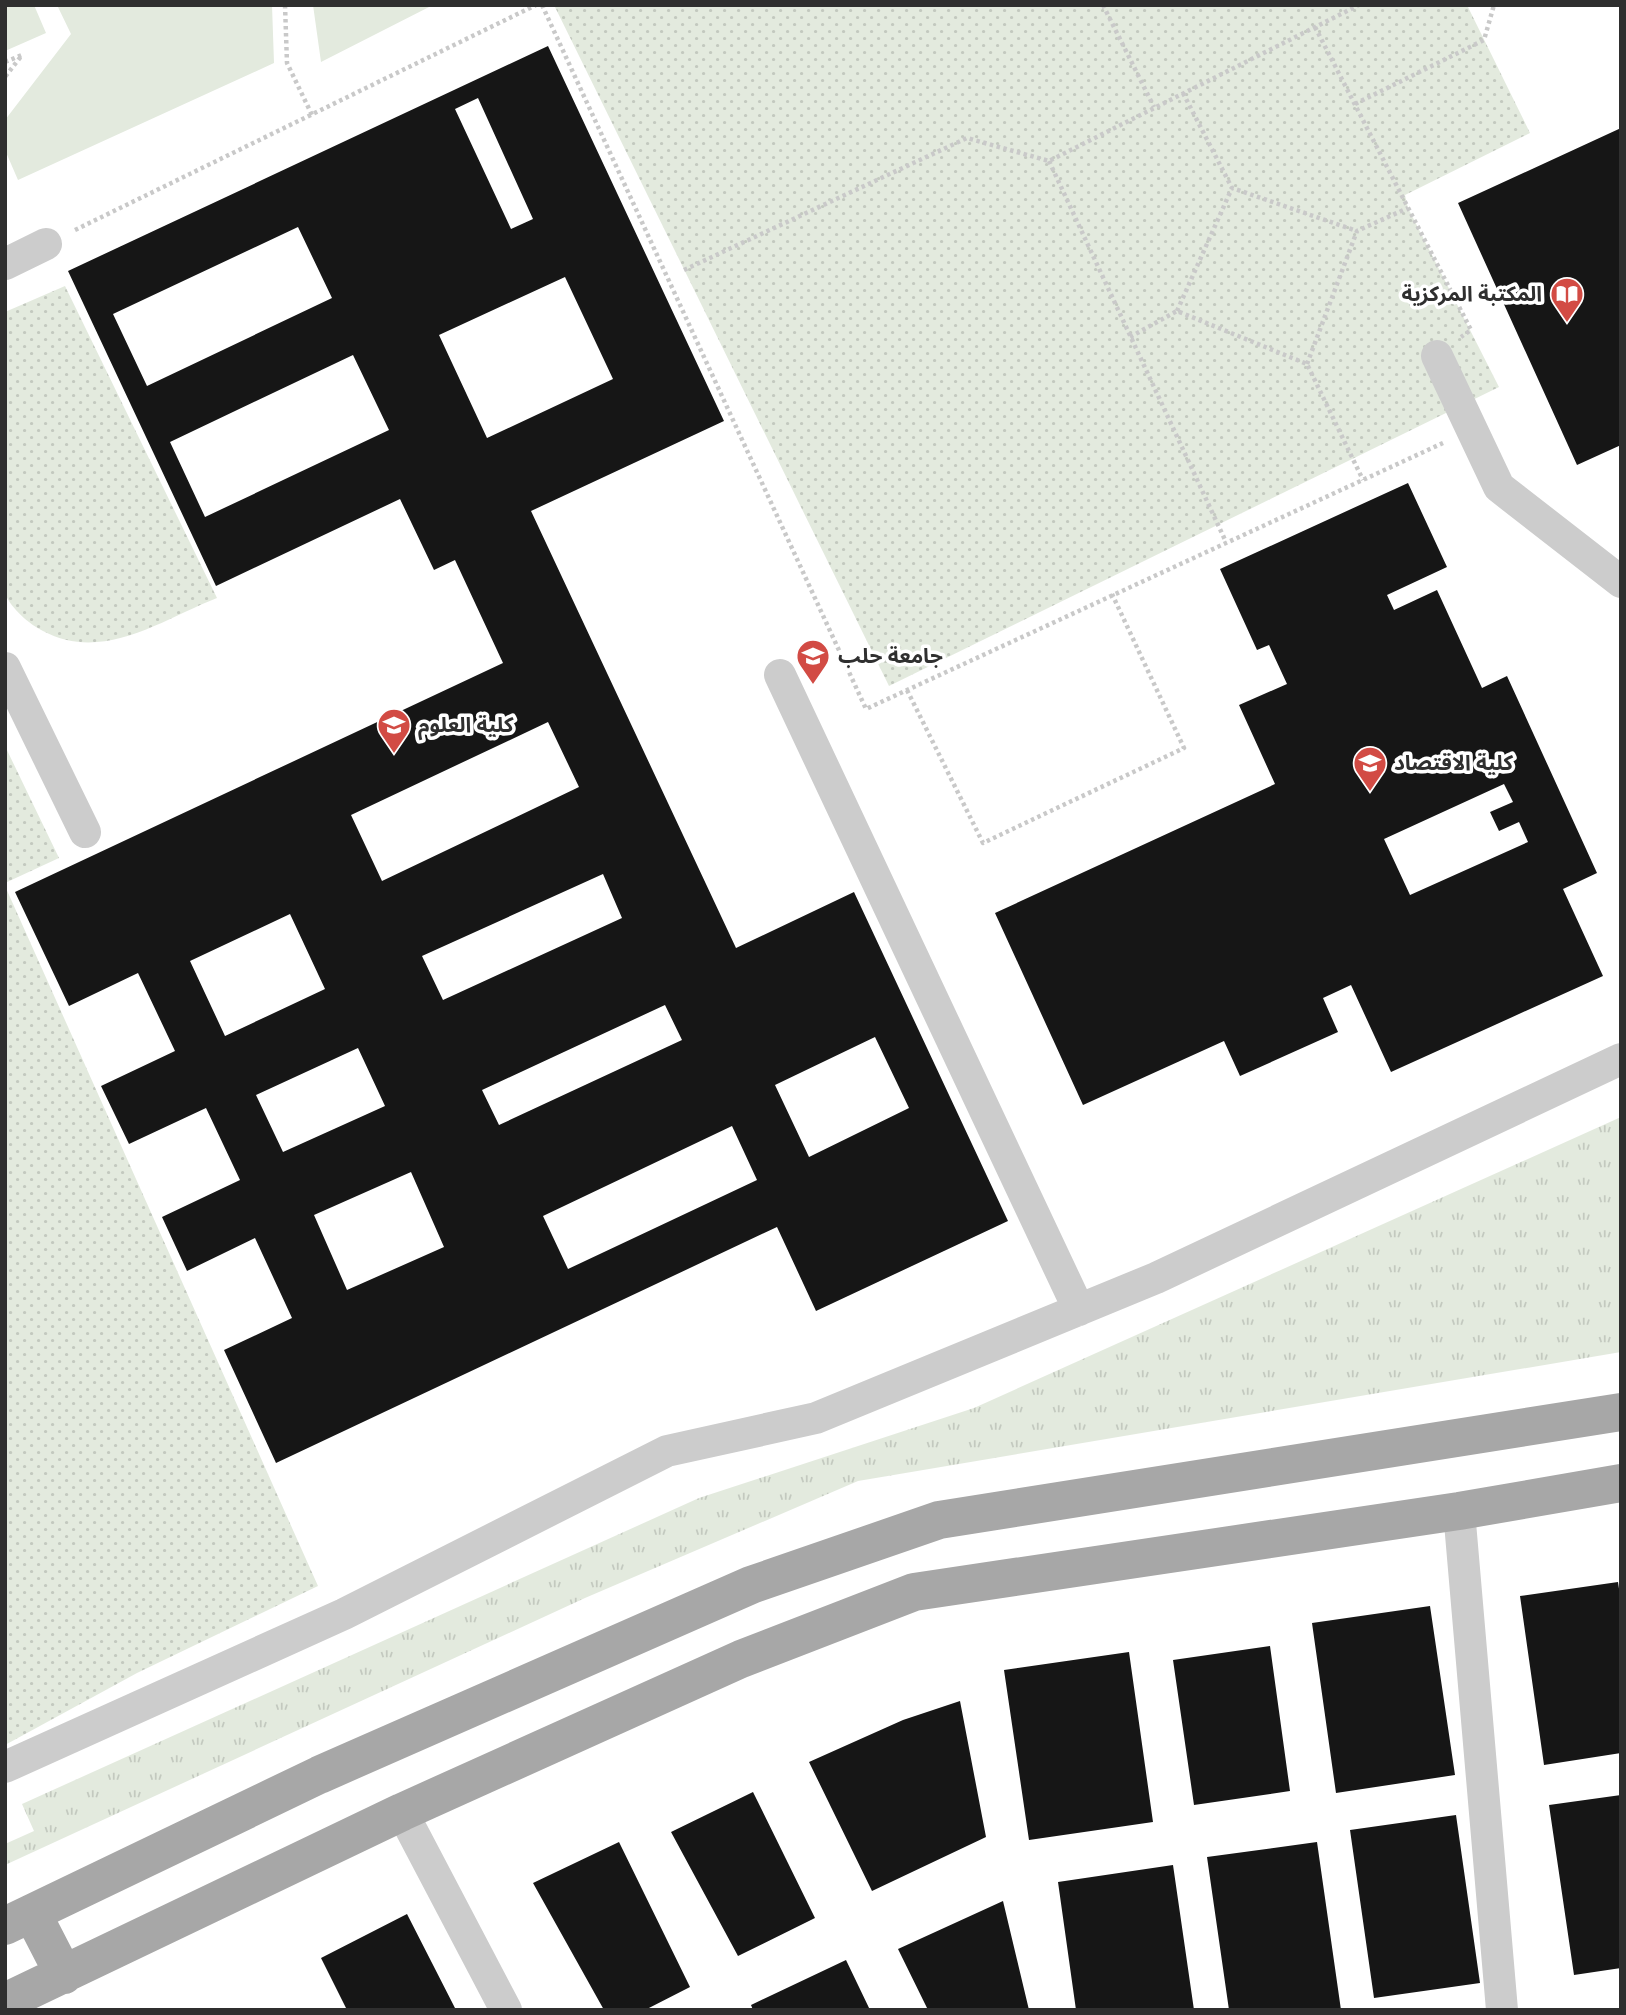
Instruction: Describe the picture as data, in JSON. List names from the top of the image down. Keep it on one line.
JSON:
{"places":{"library":["المكتبة المركزية"],"school or university":["جامعة حلب","كلية العلوم","كلية الاقتصاد"]}}
